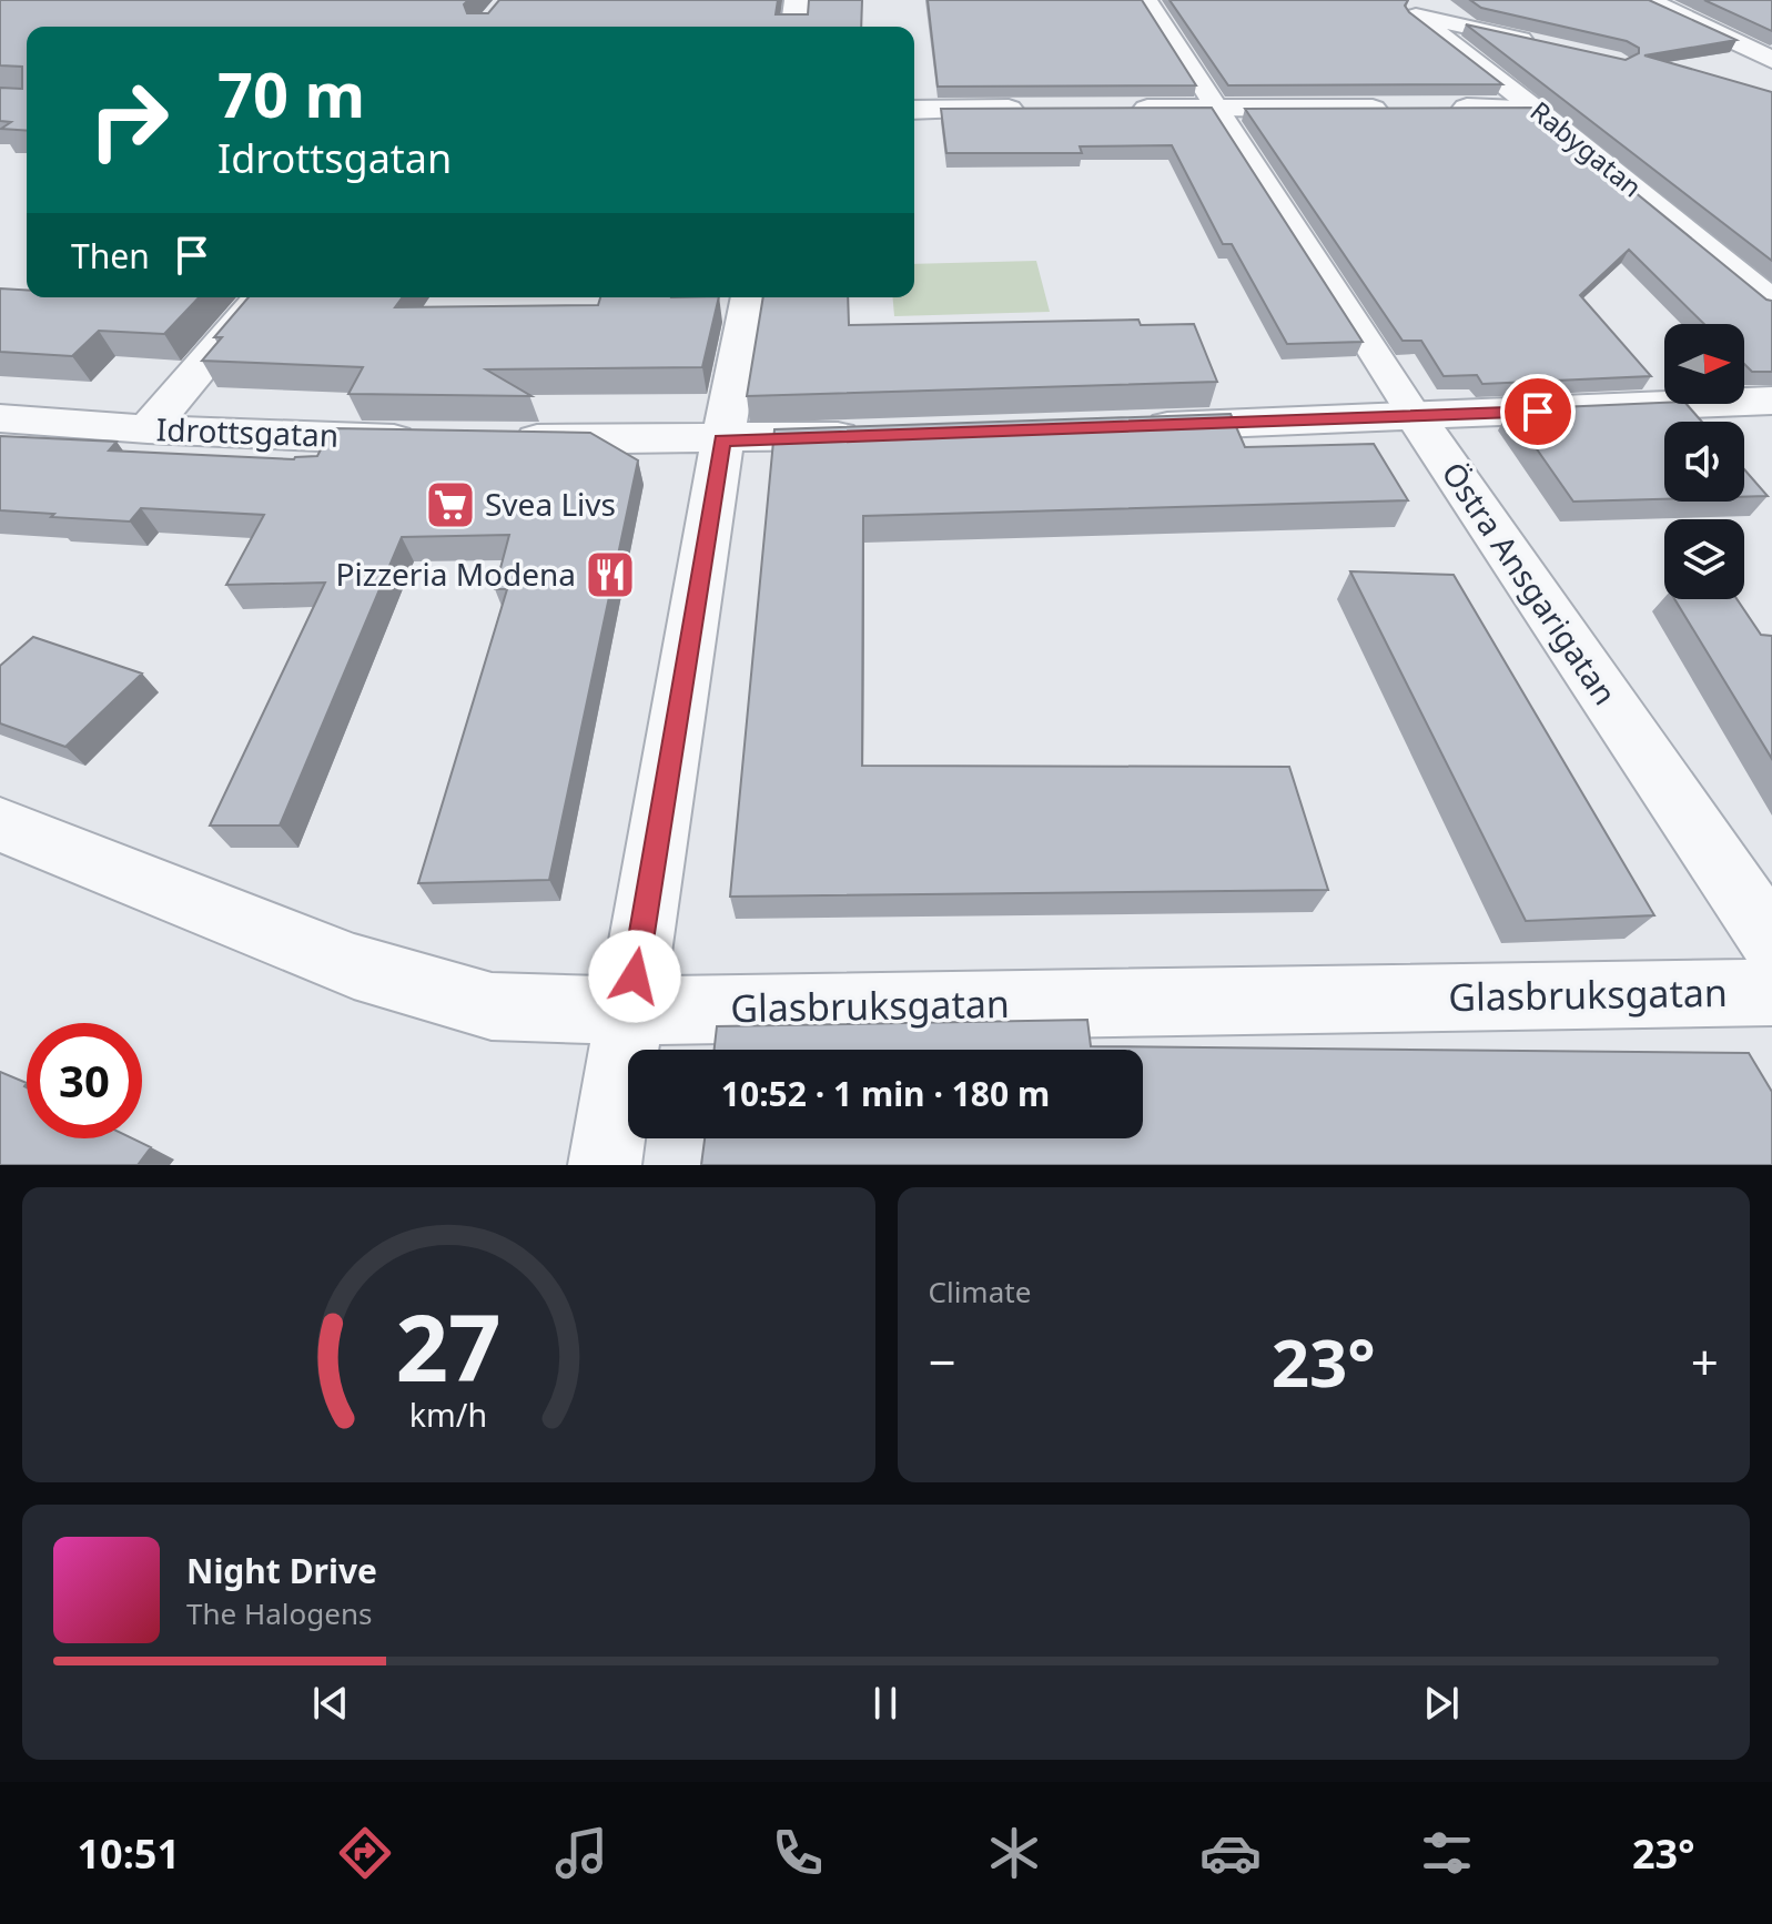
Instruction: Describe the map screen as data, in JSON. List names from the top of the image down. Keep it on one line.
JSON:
{"streets":{"street":["Rabygatan","Idrottsgatan","Östra Ansgarigatan","Glasbruksgatan"]},"places":{"supermarket":["Svea Livs"],"restaurant":["Pizzeria Modena"]},"north":"right","page":{"turn":["70 m","Idrottsgatan"],"then":"Then","limit":"30","trip":"10:52 · 1 min · 180 m","tile":"Climate","heat":["−","23°","+"],"song":["Night Drive","The Halogens"],"tabs":["10:51","23°"],"gauge":["27","km/h"]}}
